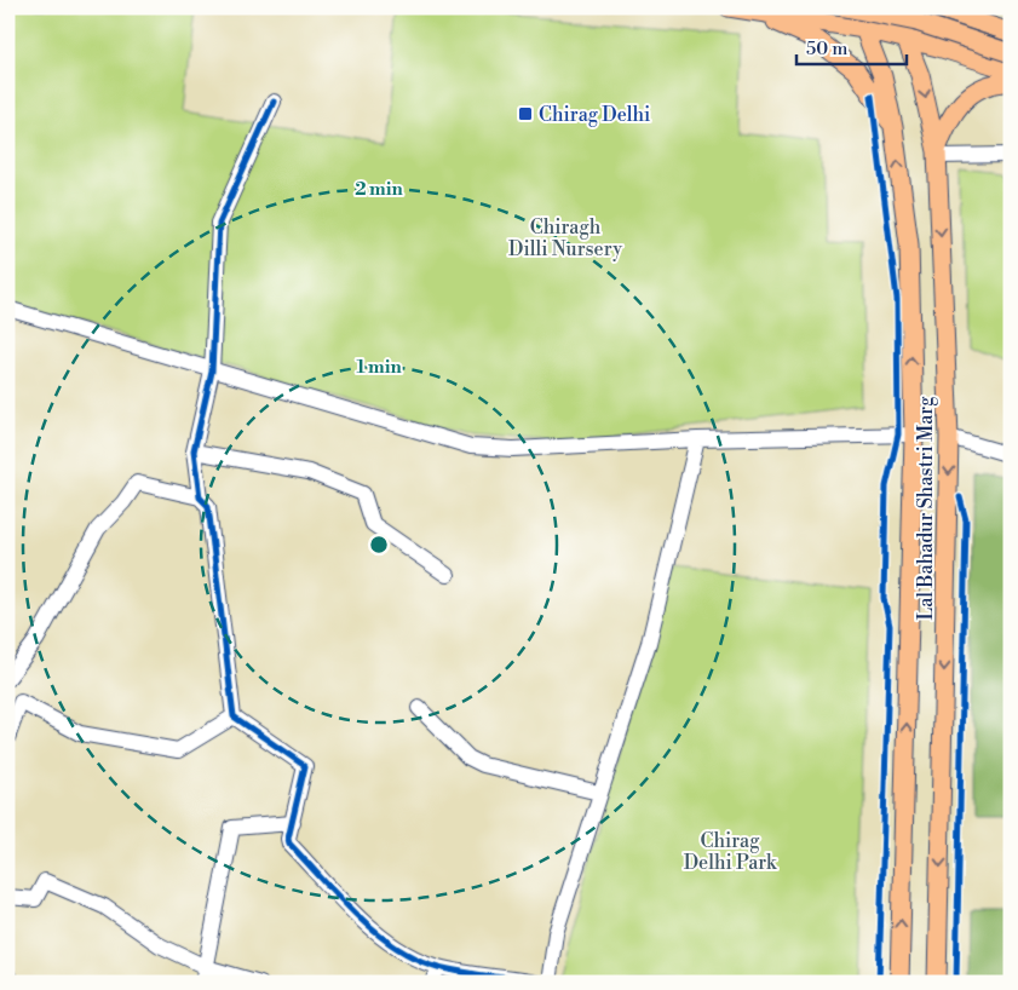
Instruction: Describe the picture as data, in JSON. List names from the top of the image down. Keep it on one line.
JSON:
{"streets":{"main road":["Lal Bahadur Shastri Marg"]},"parks":["Chiragh Dilli Nursery","Chirag Delhi Park"],"places":{"transit":["Chirag Delhi"]},"scale_bar":"50 m","rings":["2 min","1 min"]}
